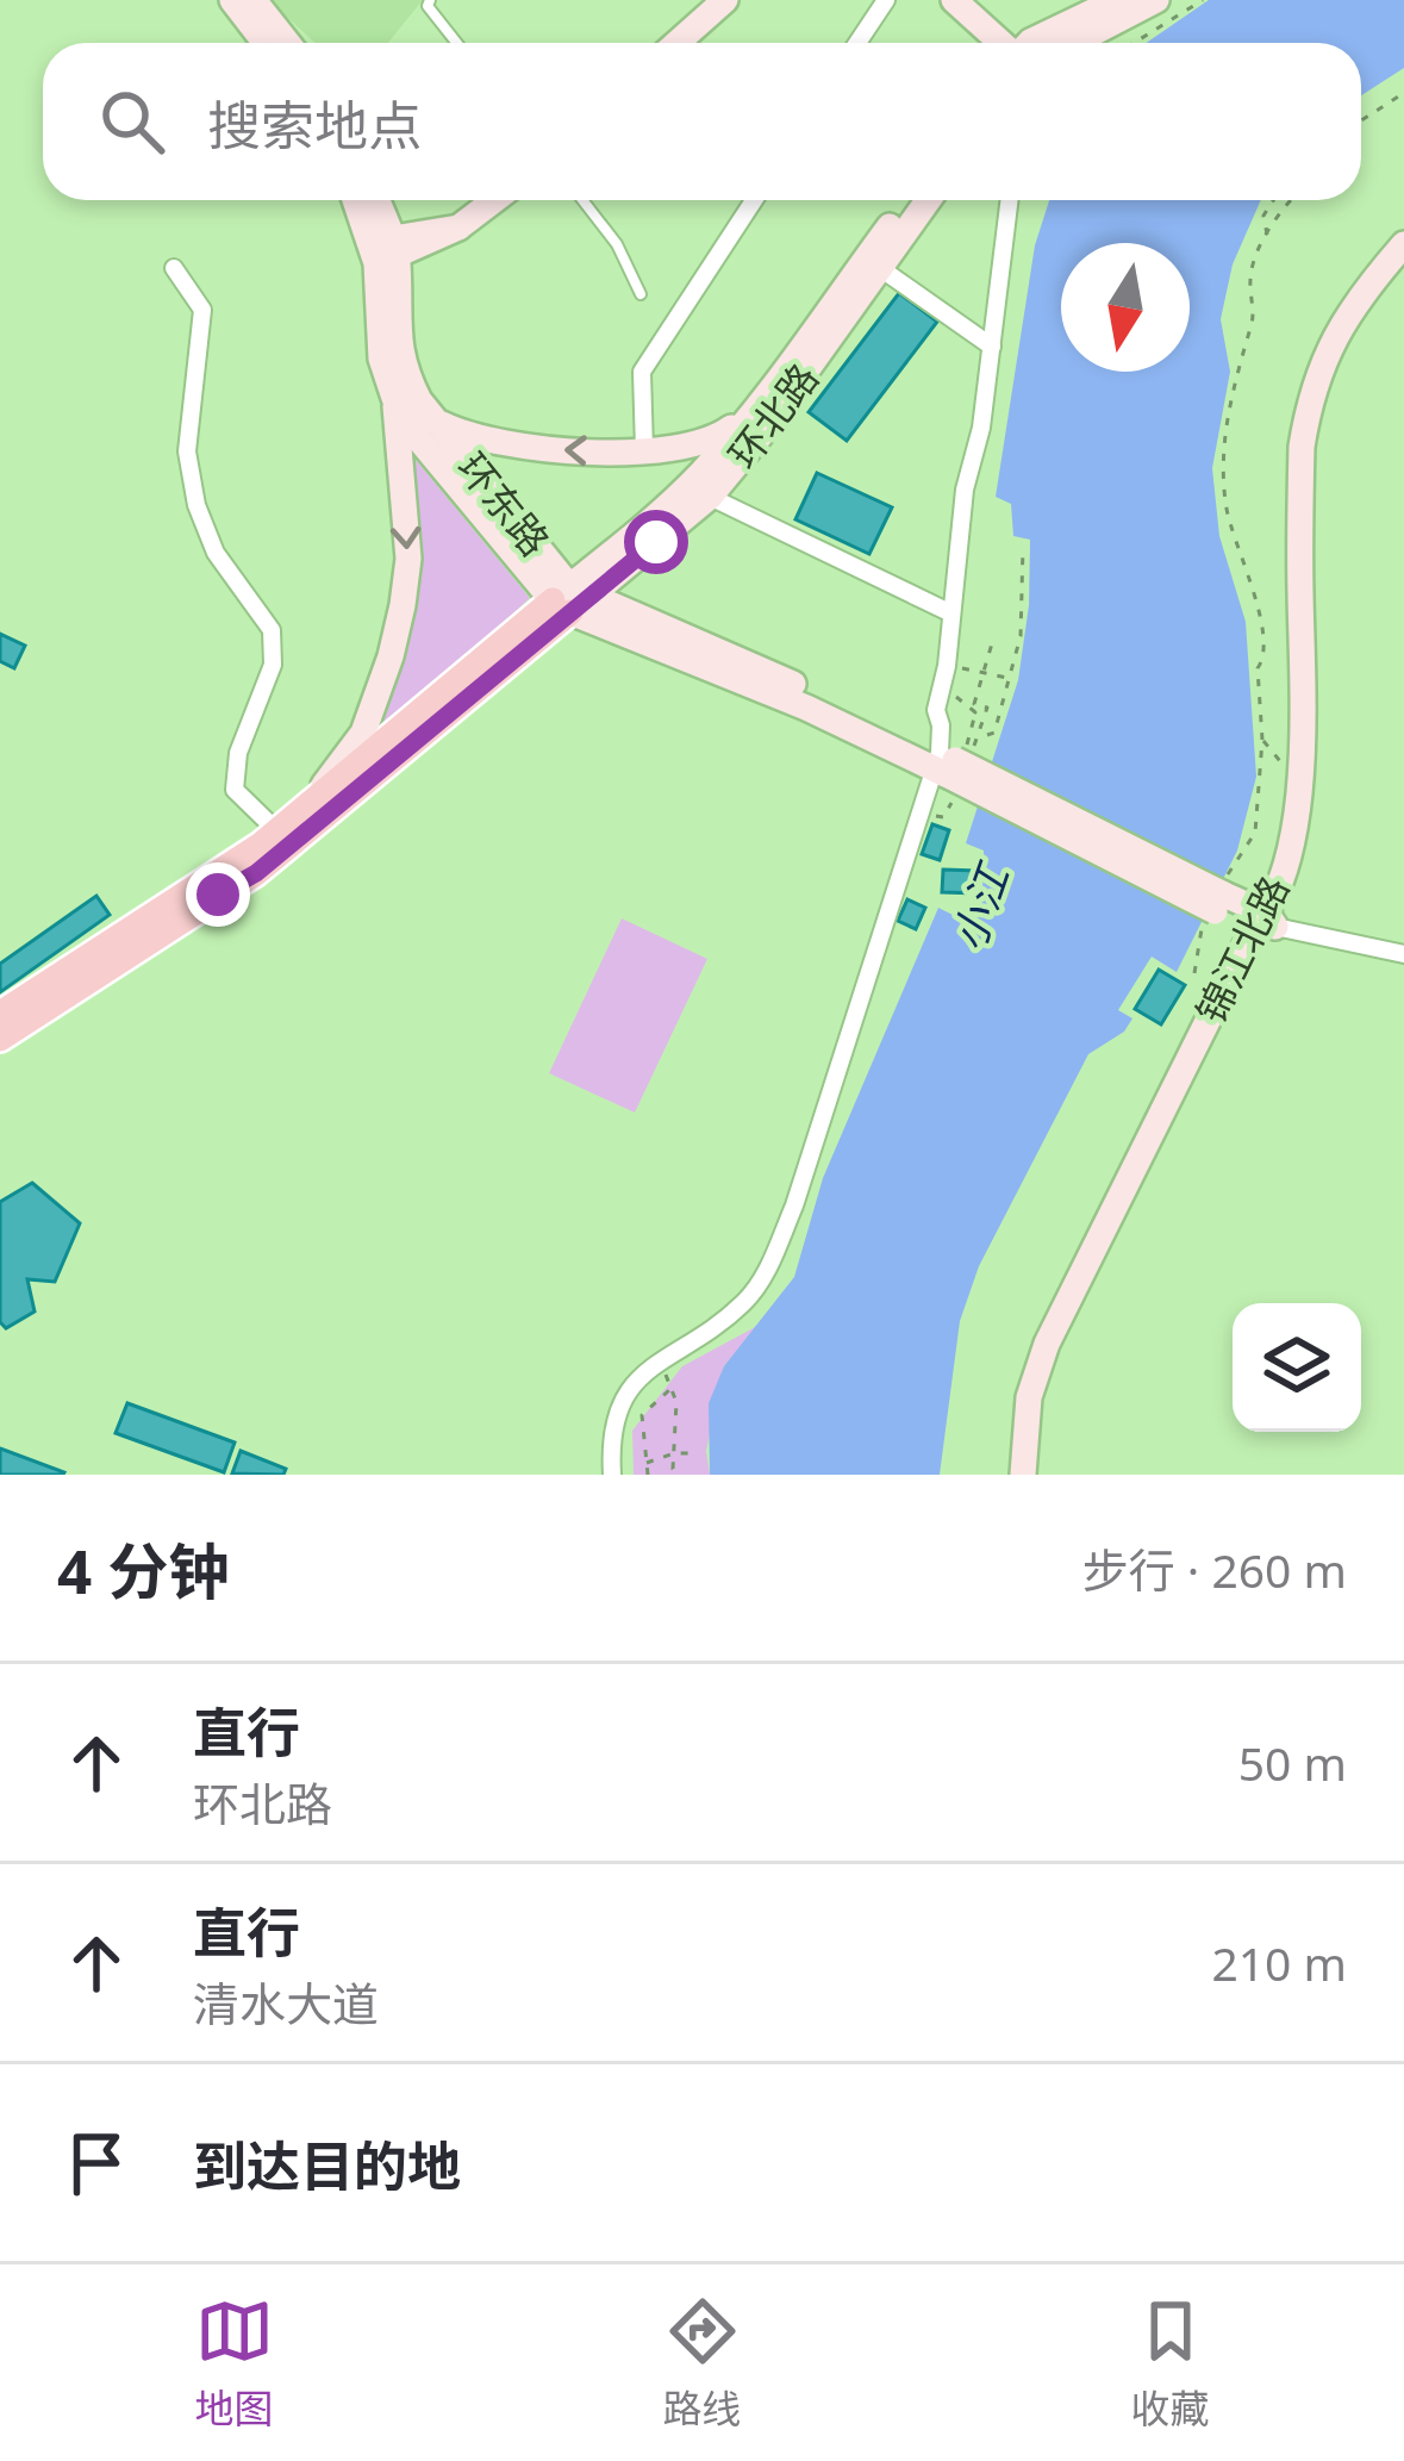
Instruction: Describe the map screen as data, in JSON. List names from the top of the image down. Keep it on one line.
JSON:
{"streets":{"main road":["环北路","环东路","锦江北路"]},"crossings":[["环北路","环东路"]],"water":["小江"],"north":"bottom","page":{"search":"搜索地点","heading":["4 分钟","步行 · 260 m"],"list":[["直行","环北路","50 m"],["直行","清水大道","210 m"],"到达目的地"],"nav":["地图","路线","收藏"]}}
